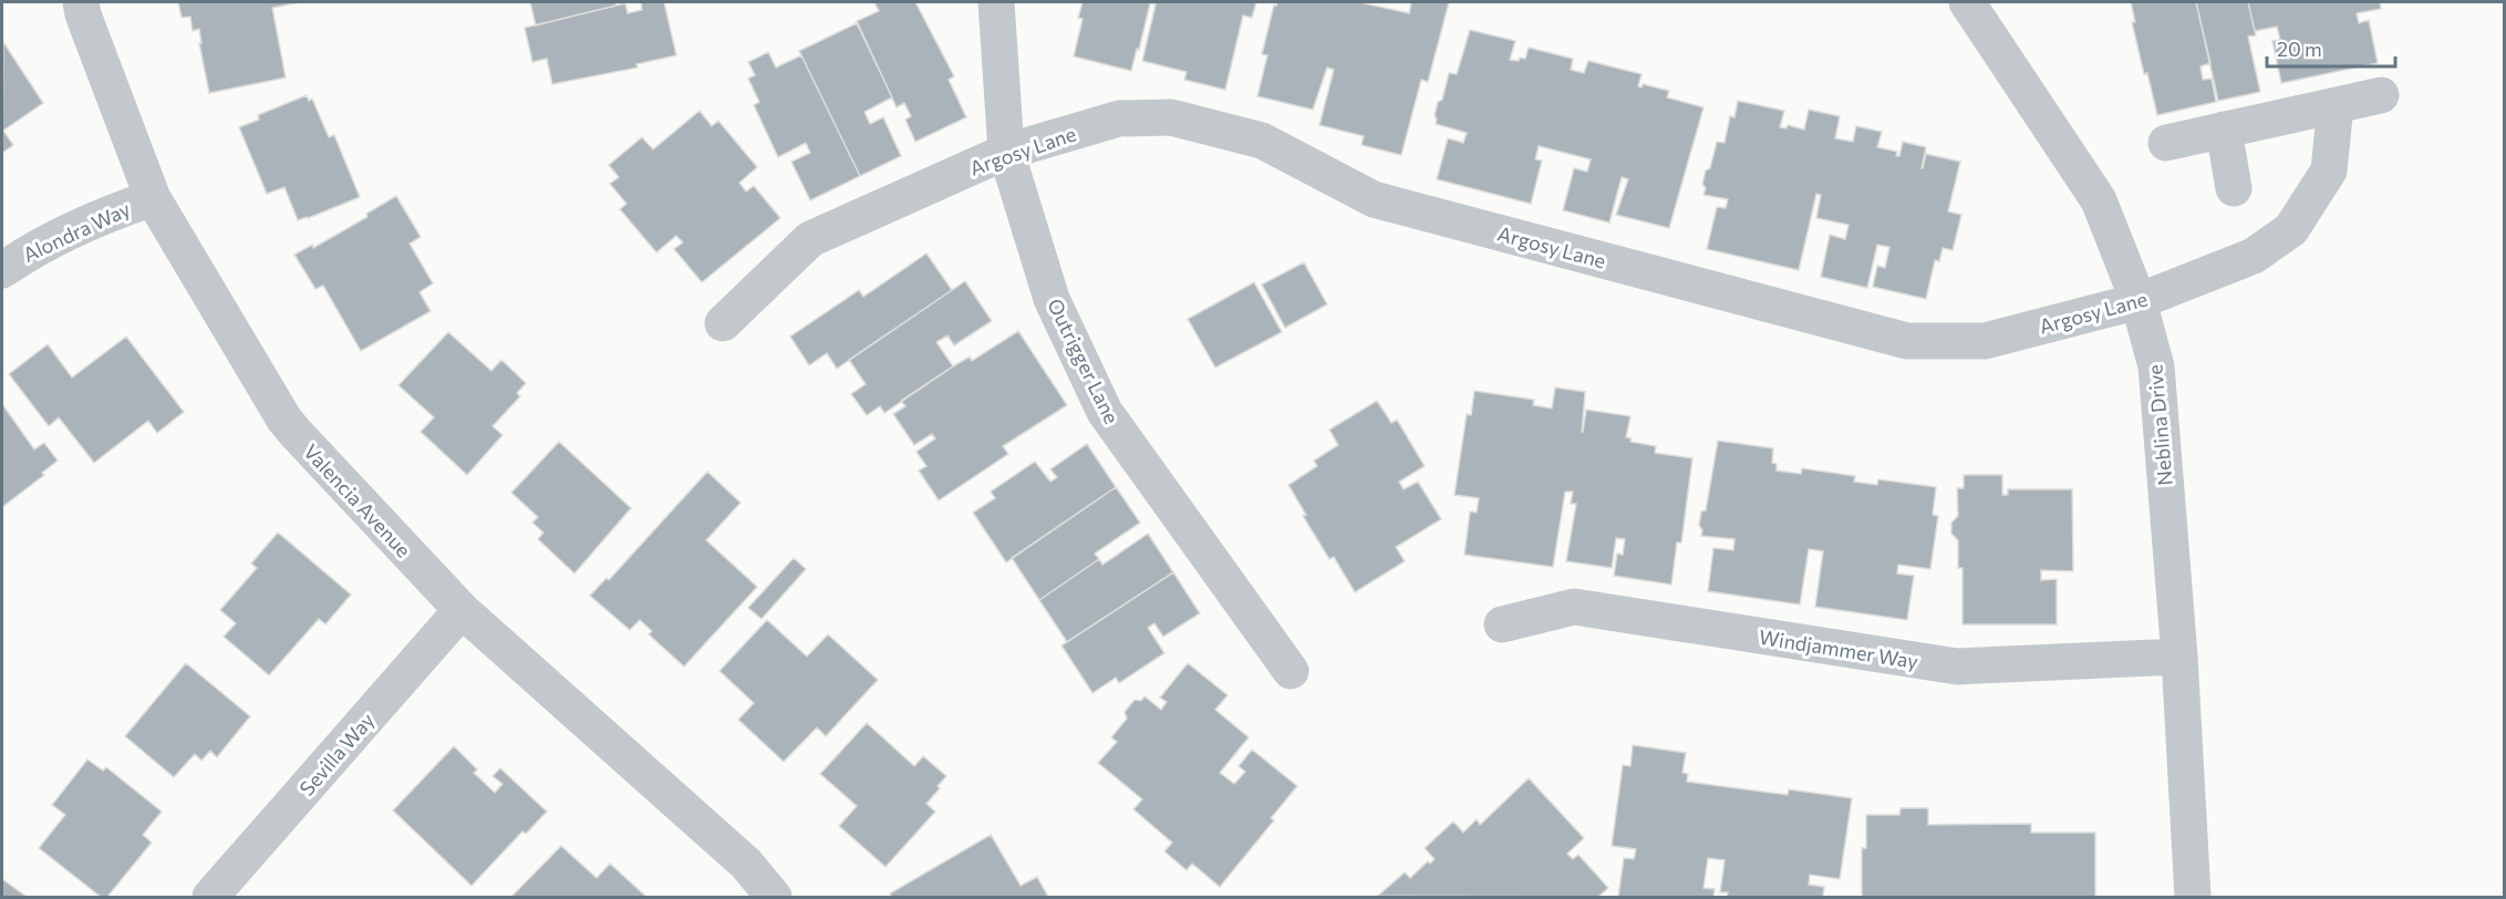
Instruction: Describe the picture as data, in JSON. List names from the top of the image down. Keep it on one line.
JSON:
{"streets":{"street":["Argosy Lane","Alondra Way","Outrigger Lane","Neblina Drive","Valencia Avenue","Windjammer Way","Sevilla Way"]},"crossings":[["Argosy Lane","Outrigger Lane"],["Argosy Lane","Neblina Drive"],["Alondra Way","Valencia Avenue"],["Neblina Drive","Windjammer Way"],["Valencia Avenue","Sevilla Way"]],"scale_bar":"20 m"}
